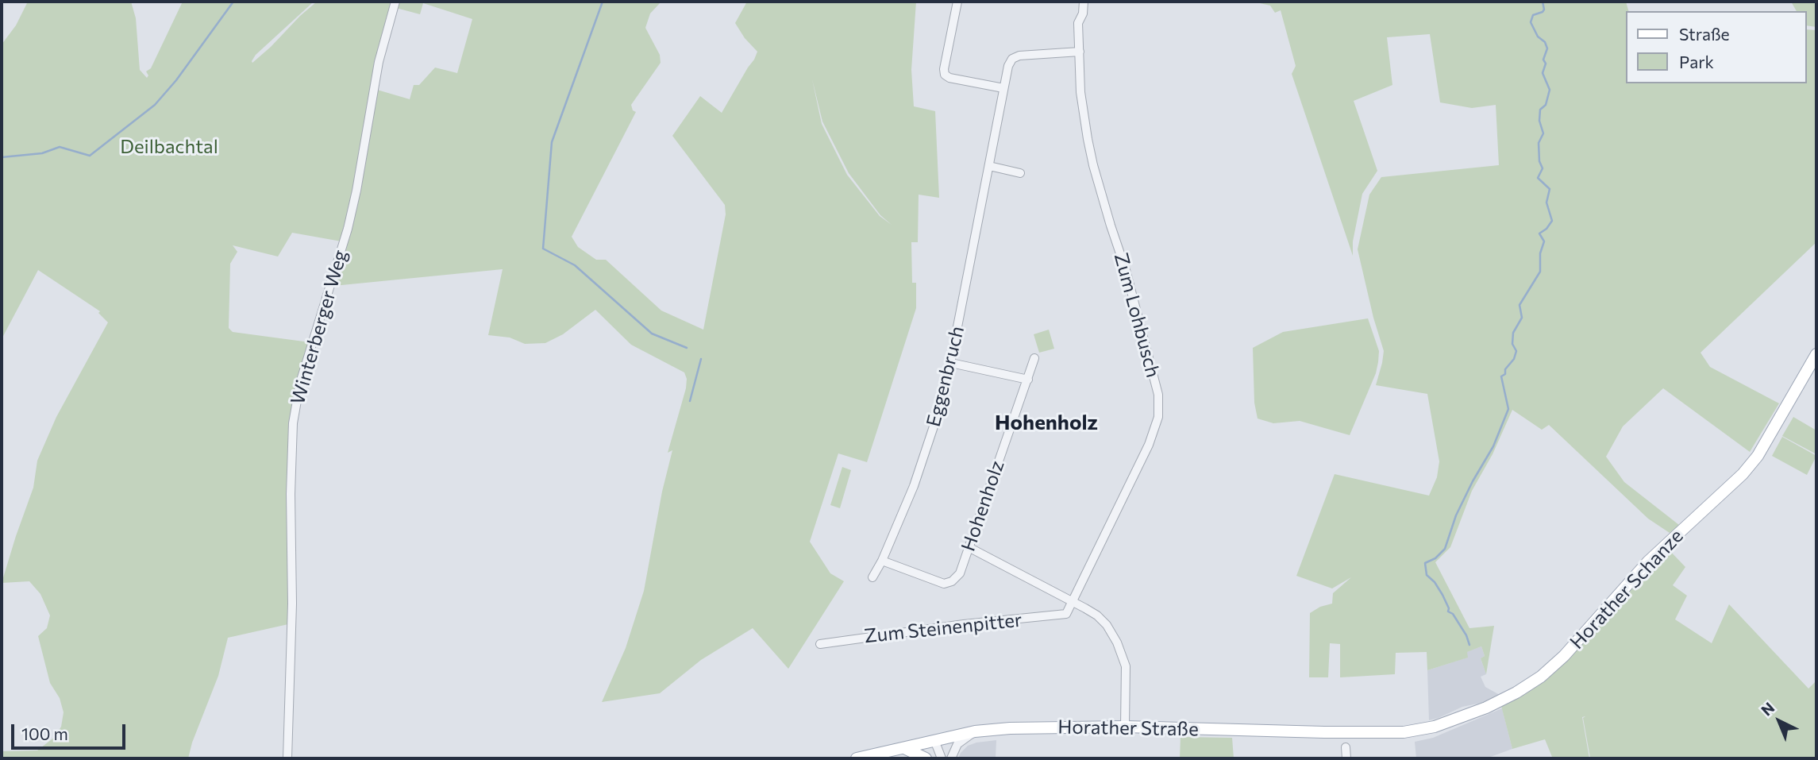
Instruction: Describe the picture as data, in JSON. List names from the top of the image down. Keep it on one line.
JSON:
{"streets":{"main road":["Horather Schanze","Horather Straße"],"street":["Zum Lohbusch","Winterberger Weg","Eggenbruch","Hohenholz","Zum Steinenpitter"]},"crossings":[["Zum Lohbusch","Eggenbruch"],["Zum Lohbusch","Zum Steinenpitter"],["Eggenbruch","Hohenholz"],["Horather Schanze","Horather Straße"]],"districts":["Hohenholz"],"parks":["Deilbachtal"],"legend":["Straße","Park"],"scale_bar":"100 m","north":"top left"}
